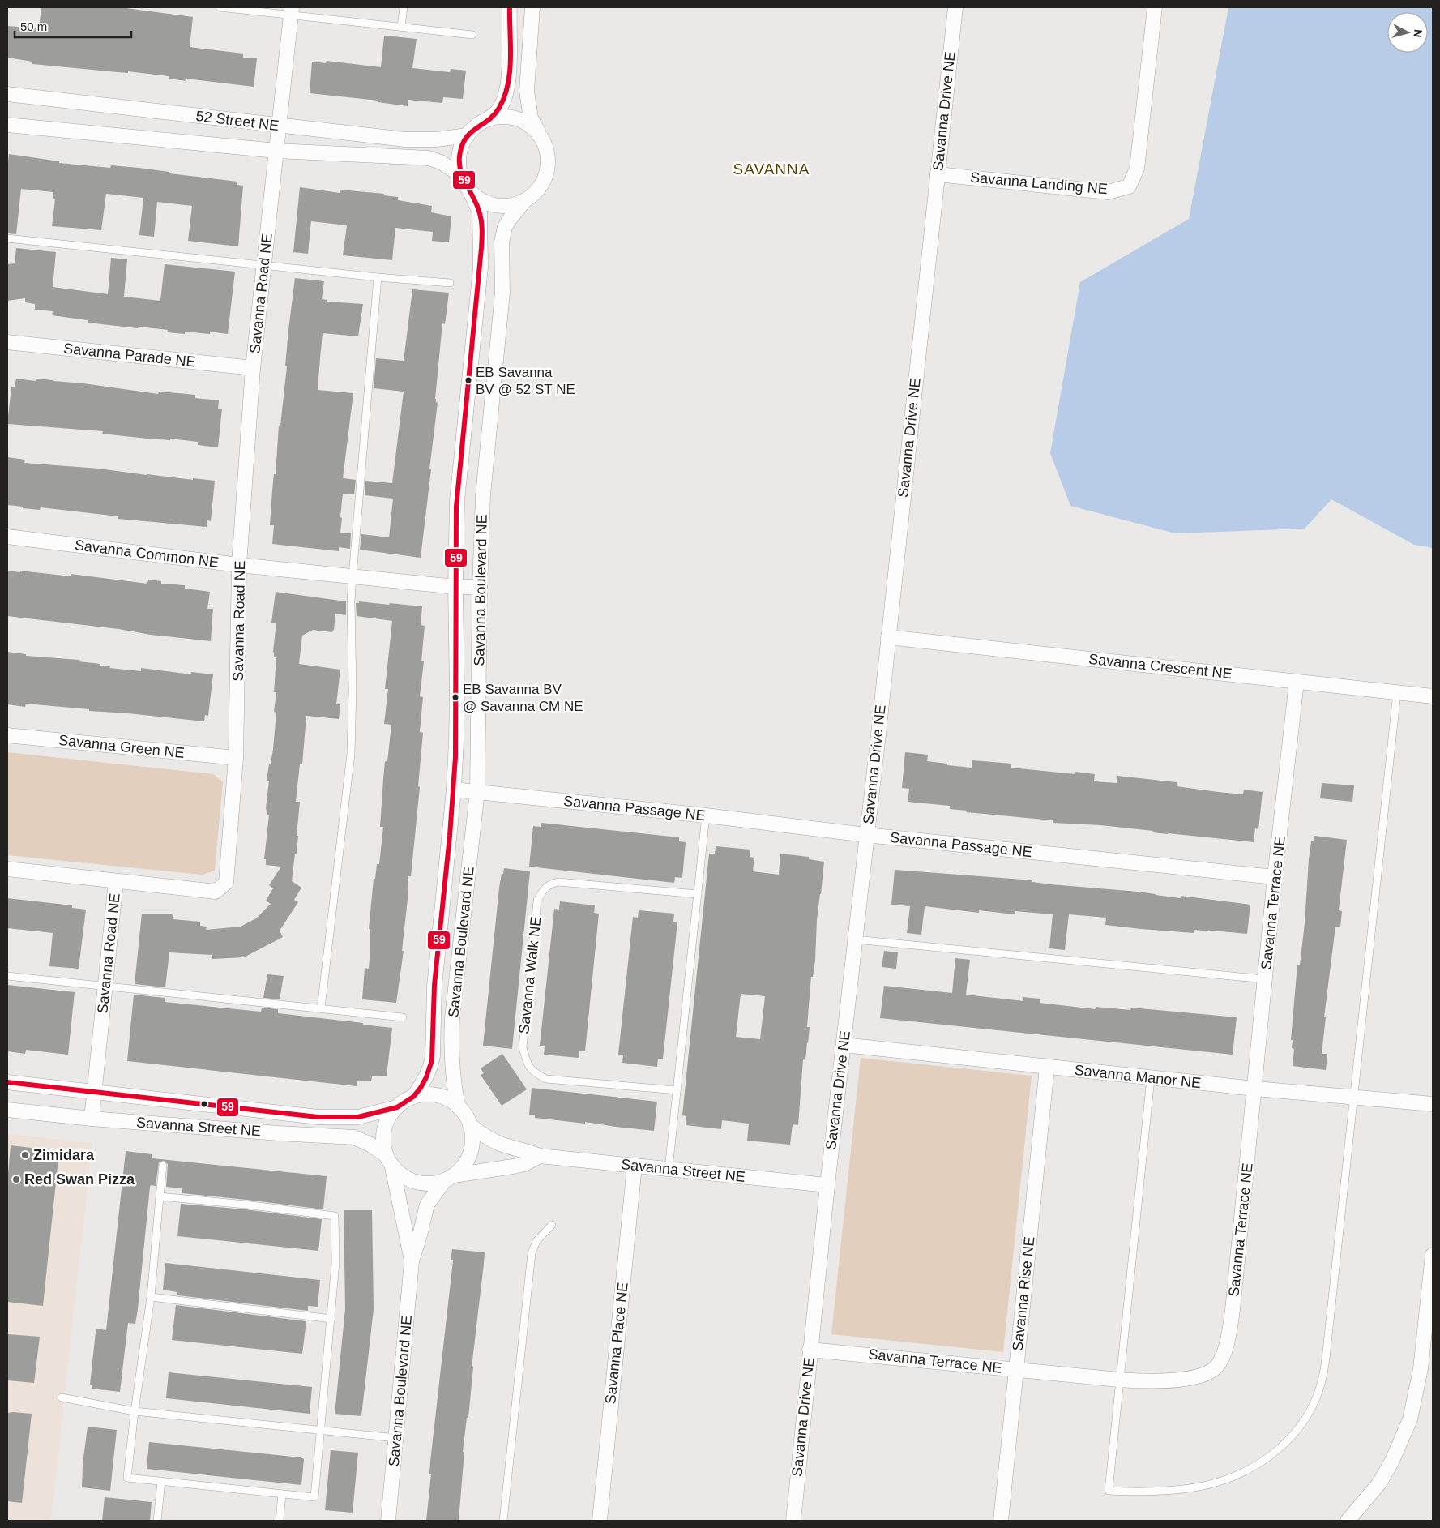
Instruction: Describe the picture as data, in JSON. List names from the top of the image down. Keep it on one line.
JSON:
{"streets":{"street":["Savanna Drive NE","52 Street NE","Savanna Landing NE","Savanna Road NE","Savanna Parade NE","Savanna Common NE","Savanna Boulevard NE","Savanna Crescent NE","Savanna Green NE","Savanna Passage NE","Savanna Terrace NE","Savanna Manor NE","Savanna Street NE","Savanna Rise NE","Savanna Place NE"],"lane":["Savanna Walk NE"]},"crossings":[["Savanna Drive NE","Savanna Landing NE"],["Savanna Drive NE","Savanna Crescent NE"],["Savanna Drive NE","Savanna Passage NE"],["Savanna Drive NE","Savanna Terrace NE"],["Savanna Drive NE","Savanna Manor NE"],["Savanna Drive NE","Savanna Street NE"],["52 Street NE","Savanna Road NE"],["52 Street NE","Savanna Boulevard NE"],["Savanna Road NE","Savanna Parade NE"],["Savanna Road NE","Savanna Common NE"],["Savanna Road NE","Savanna Green NE"],["Savanna Road NE","Savanna Street NE"],["Savanna Common NE","Savanna Boulevard NE"],["Savanna Boulevard NE","Savanna Passage NE"],["Savanna Boulevard NE","Savanna Street NE"],["Savanna Crescent NE","Savanna Terrace NE"],["Savanna Passage NE","Savanna Terrace NE"],["Savanna Terrace NE","Savanna Manor NE"],["Savanna Terrace NE","Savanna Rise NE"],["Savanna Manor NE","Savanna Rise NE"],["Savanna Street NE","Savanna Place NE"]],"districts":["SAVANNA"],"places":["EB Savanna BV @ 52 ST NE","EB Savanna BV @ Savanna CM NE","Zimidara","Red Swan Pizza"],"lines":["transit line 59"],"scale_bar":"50 m","north":"right"}
